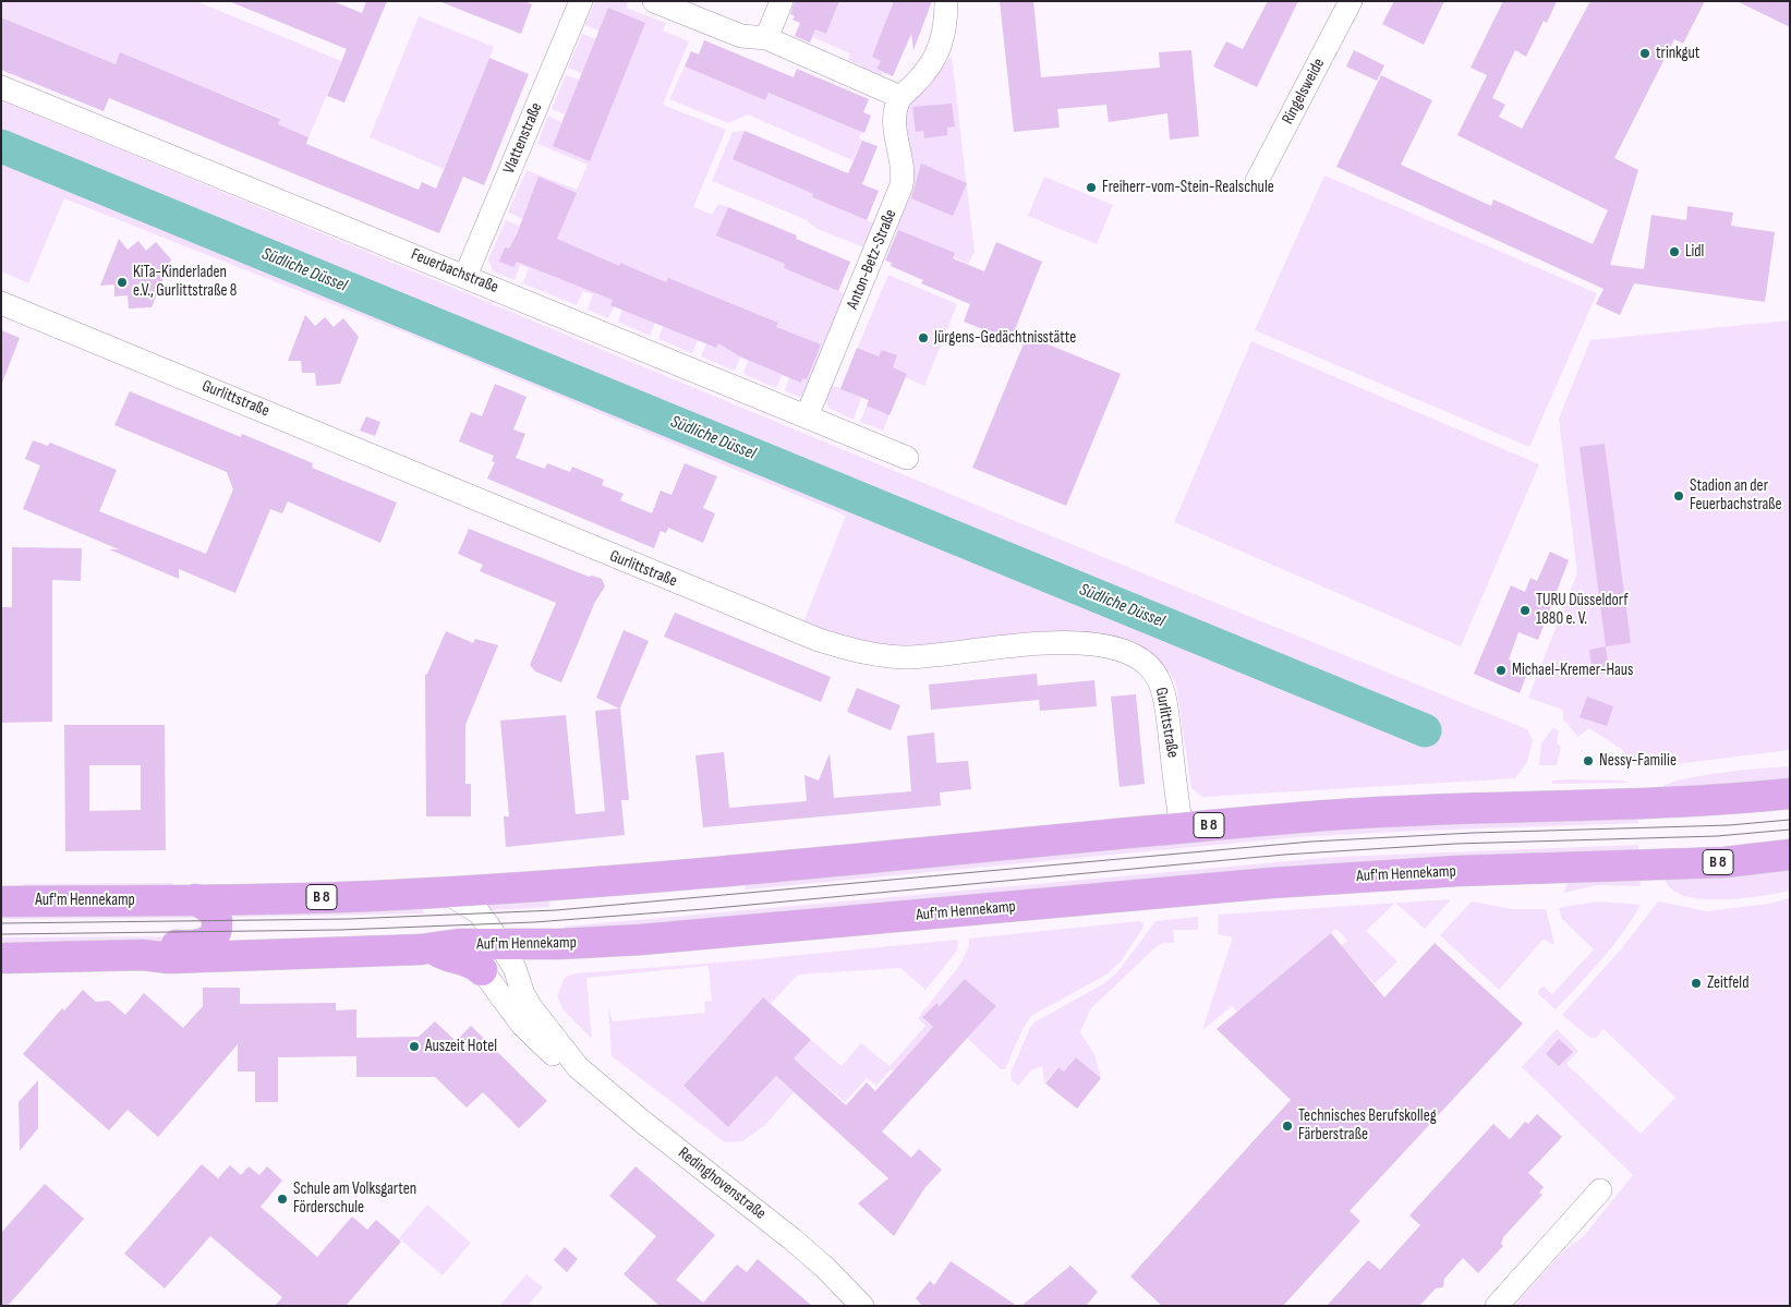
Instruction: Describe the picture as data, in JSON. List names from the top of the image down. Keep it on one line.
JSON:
{"streets":{"main road":["B 8","Auf'm Hennekamp"],"street":["Ringelsweide","Vlattenstraße","Anton-Betz-Straße","Feuerbachstraße","Gurlittstraße","Redinghovenstraße"]},"crossings":[["Vlattenstraße","Feuerbachstraße"],["Anton-Betz-Straße","Feuerbachstraße"],["Gurlittstraße","Auf'm Hennekamp"],["B 8","Auf'm Hennekamp"],["B 8","Redinghovenstraße"],["Auf'm Hennekamp","Redinghovenstraße"]],"water":["Südliche Düssel"],"places":["trinkgut","Freiherr-vom-Stein-Realschule","Lidl","KiTa-Kinderladen e.V., Gurlittstraße 8","Jürgens-Gedächtnisstätte","Stadion an der Feuerbachstraße","TURU Düsseldorf 1880 e. V.","Michael-Kremer-Haus","Nessy-Familie","Zeitfeld","Auszeit Hotel","Technisches Berufskolleg Färberstraße","Schule am Volksgarten Förderschule"]}
